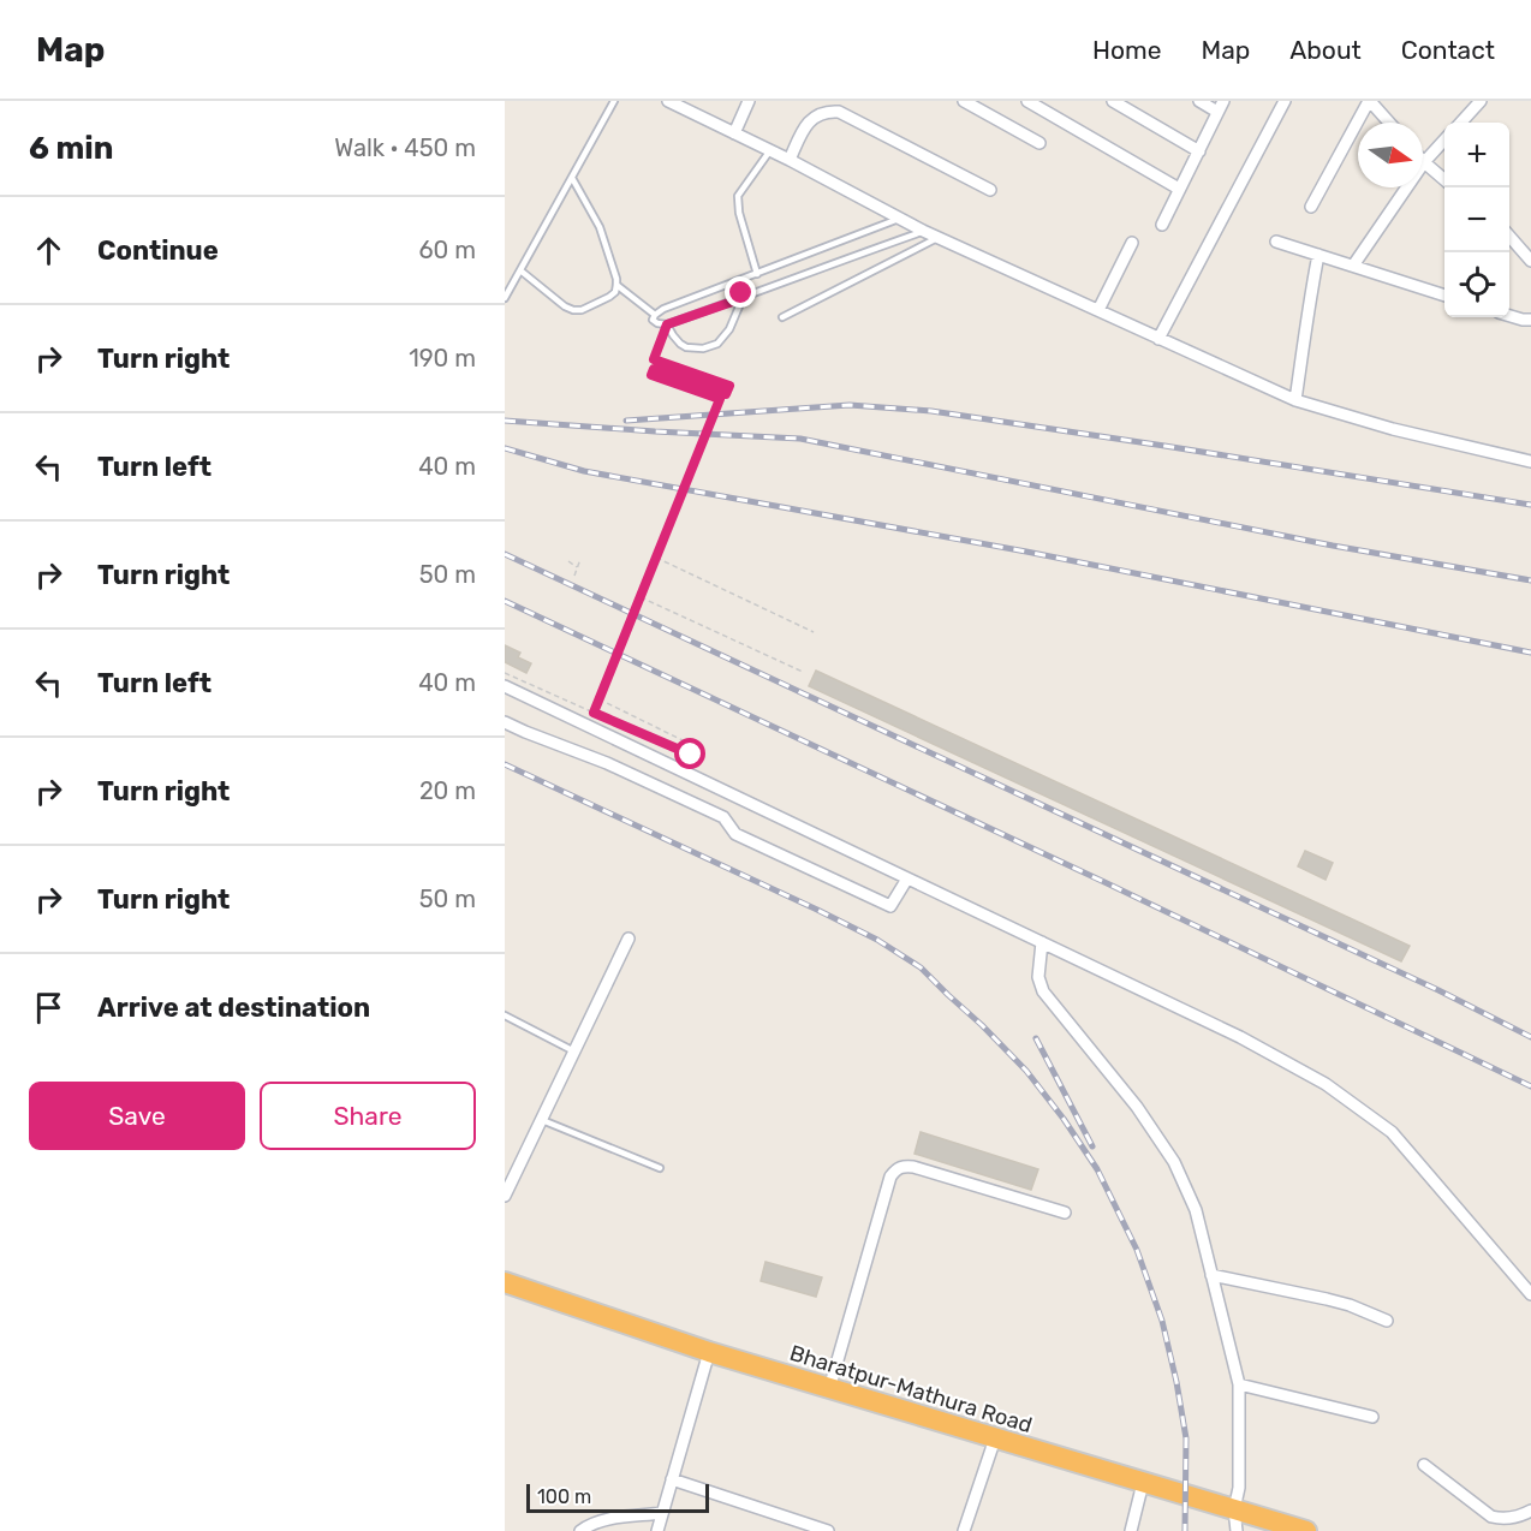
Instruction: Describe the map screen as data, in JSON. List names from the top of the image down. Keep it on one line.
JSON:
{"streets":{"highway":["Bharatpur-Mathura Road"]},"scale_bar":"100 m","north":"right","page":{"header":"Map","nav":["Home","Map","About","Contact"],"heading":["6 min","Walk · 450 m"],"map_buttons":["+","−"],"list":[["Continue","60 m"],["Turn right","190 m"],["Turn left","40 m"],["Turn right","50 m"],["Turn left","40 m"],["Turn right","20 m"],["Turn right","50 m"],"Arrive at destination"],"buttons":["Save","Share"],"scale":"100 m"}}
